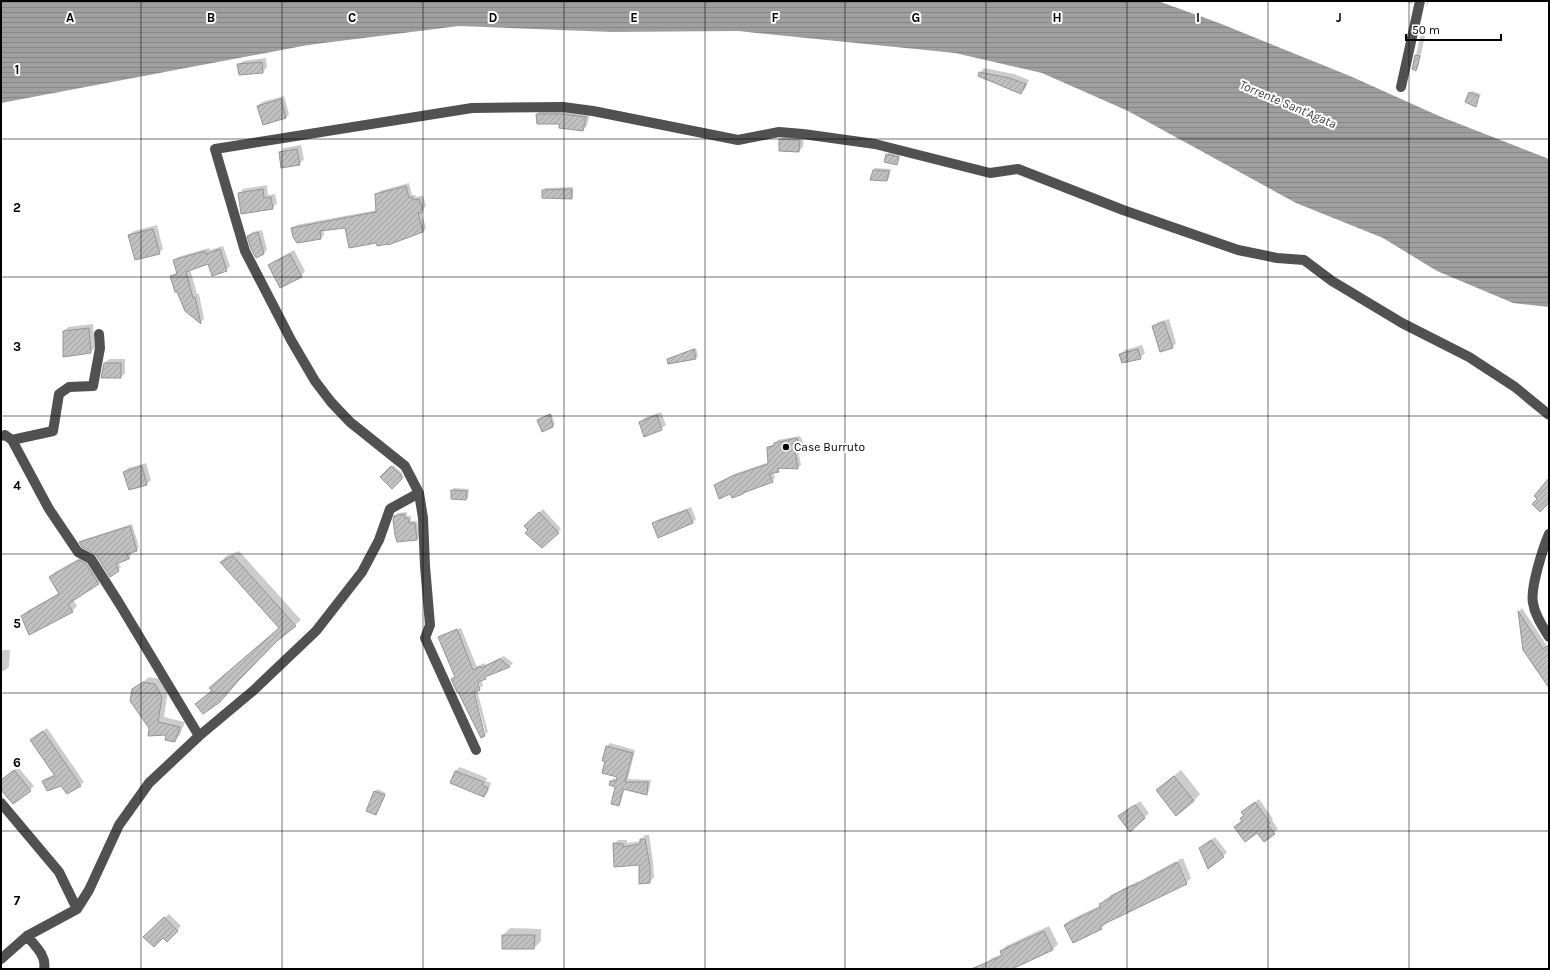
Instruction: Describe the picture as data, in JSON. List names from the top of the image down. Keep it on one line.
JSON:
{"water":["Torrente Sant'Agata"],"places":["Case Burruto"],"scale_bar":"50 m","grid":{"columns":["A","B","C","D","E","F","G","H","I","J"],"rows":["1","2","3","4","5","6","7"]}}
